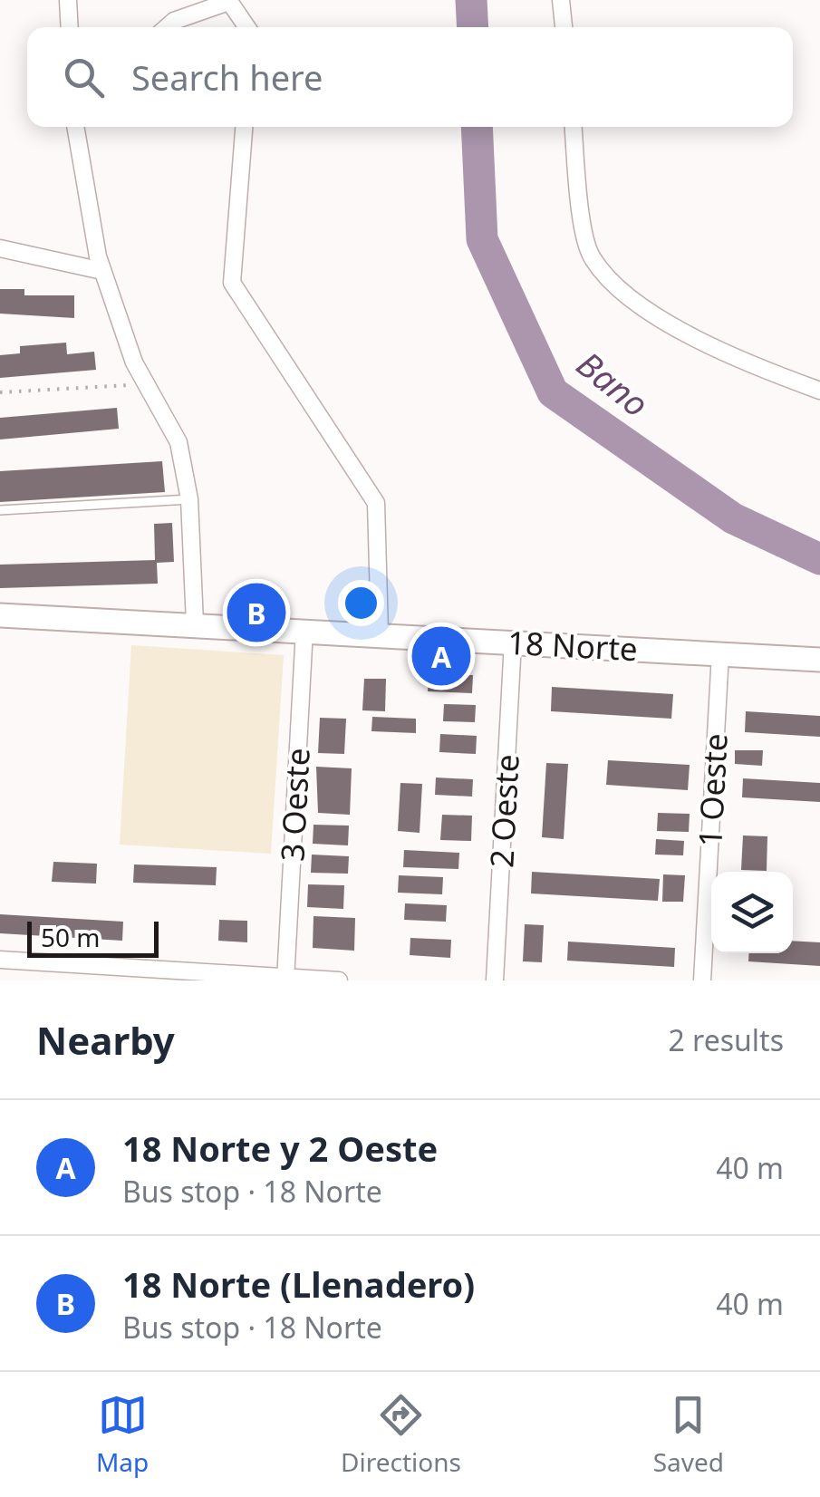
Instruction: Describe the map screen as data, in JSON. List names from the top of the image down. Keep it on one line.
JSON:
{"streets":{"main road":["18 Norte"],"street":["1 Oeste","3 Oeste","2 Oeste"]},"crossings":[["18 Norte","1 Oeste"],["18 Norte","3 Oeste"],["18 Norte","2 Oeste"]],"water":["Bano"],"scale_bar":"50 m","page":{"search":"Search here","pins":["B","A"],"scale":"50 m","heading":["Nearby","2 results"],"list":[{"mark":"A","name":"18 Norte y 2 Oeste","note":"Bus stop · 18 Norte","value":"40 m"},{"mark":"B","name":"18 Norte (Llenadero)","note":"Bus stop · 18 Norte","value":"40 m"}],"nav":["Map","Directions","Saved"]}}
